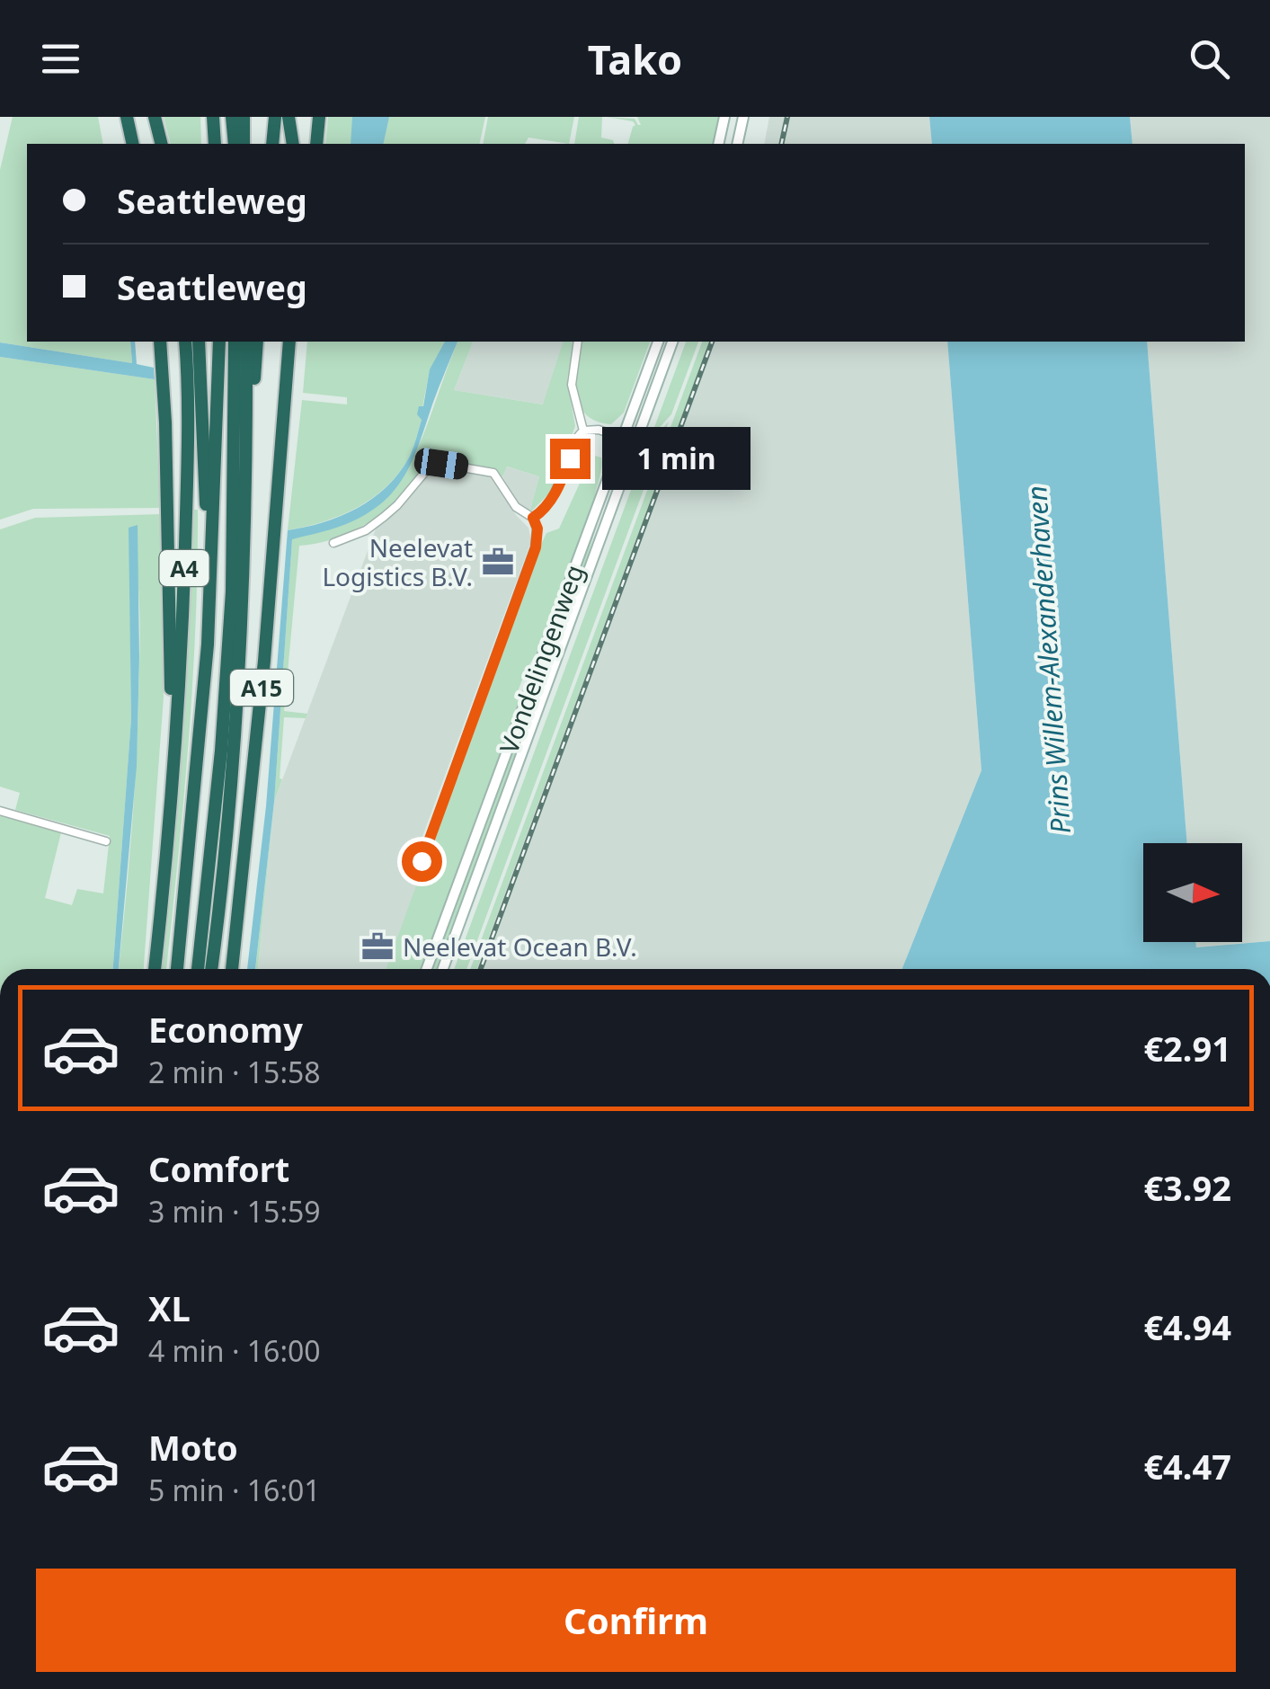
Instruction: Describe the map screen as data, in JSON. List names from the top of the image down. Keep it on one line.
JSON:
{"streets":{"highway":["A4","A15"],"main road":["Vondelingenweg"]},"crossings":[["A4","A15"]],"water":["Prins Willem-Alexanderhaven"],"places":{"office":["Neelevat Logistics B.V.","Neelevat Ocean B.V."]},"north":"right","page":{"header":"Tako","banner":["Seattleweg","Seattleweg"],"bubble":"1 min","list":[{"name":"Economy","note":"2 min · 15:58","value":"€2.91"},{"name":"Comfort","note":"3 min · 15:59","value":"€3.92"},{"name":"XL","note":"4 min · 16:00","value":"€4.94"},{"name":"Moto","note":"5 min · 16:01","value":"€4.47"}],"buttons":"Confirm"}}
